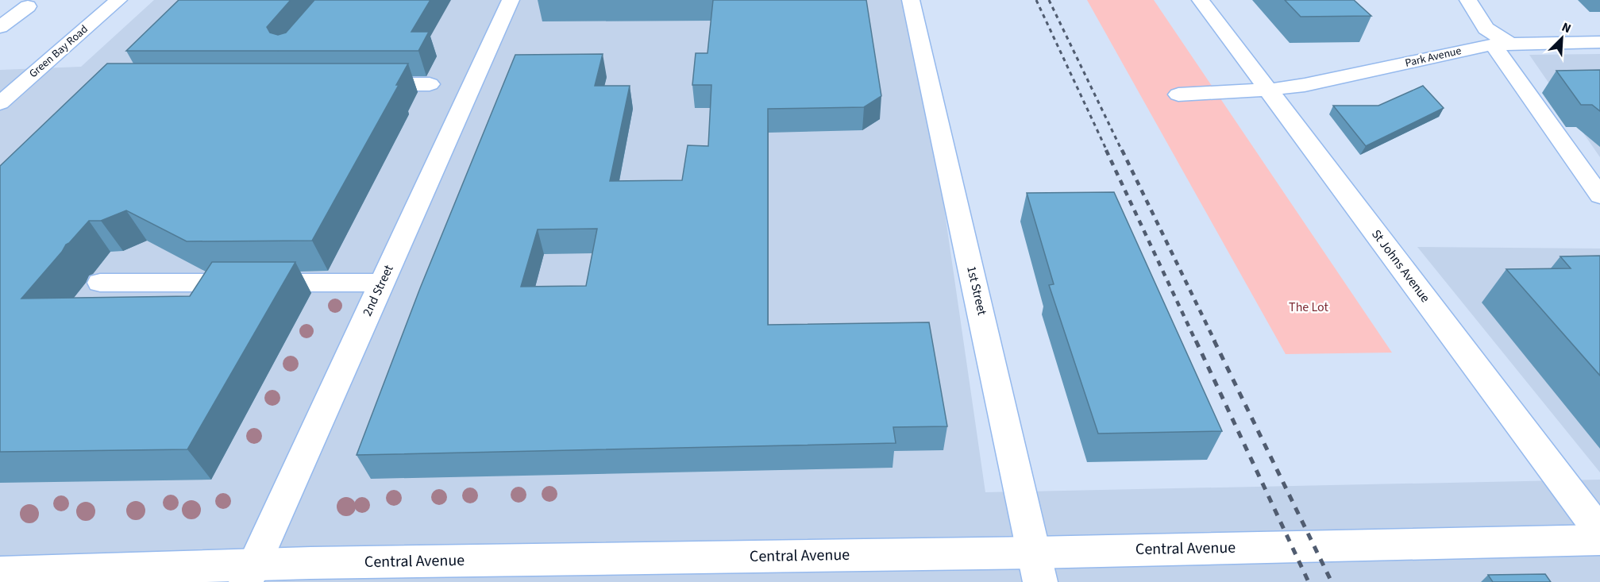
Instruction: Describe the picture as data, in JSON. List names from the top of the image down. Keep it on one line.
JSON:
{"streets":{"street":["Green Bay Road","Park Avenue","St Johns Avenue","2nd Street","1st Street","Central Avenue"]},"crossings":[["Park Avenue","St Johns Avenue"],["2nd Street","Central Avenue"],["1st Street","Central Avenue"]],"parks":["The Lot"],"north":"top right"}
